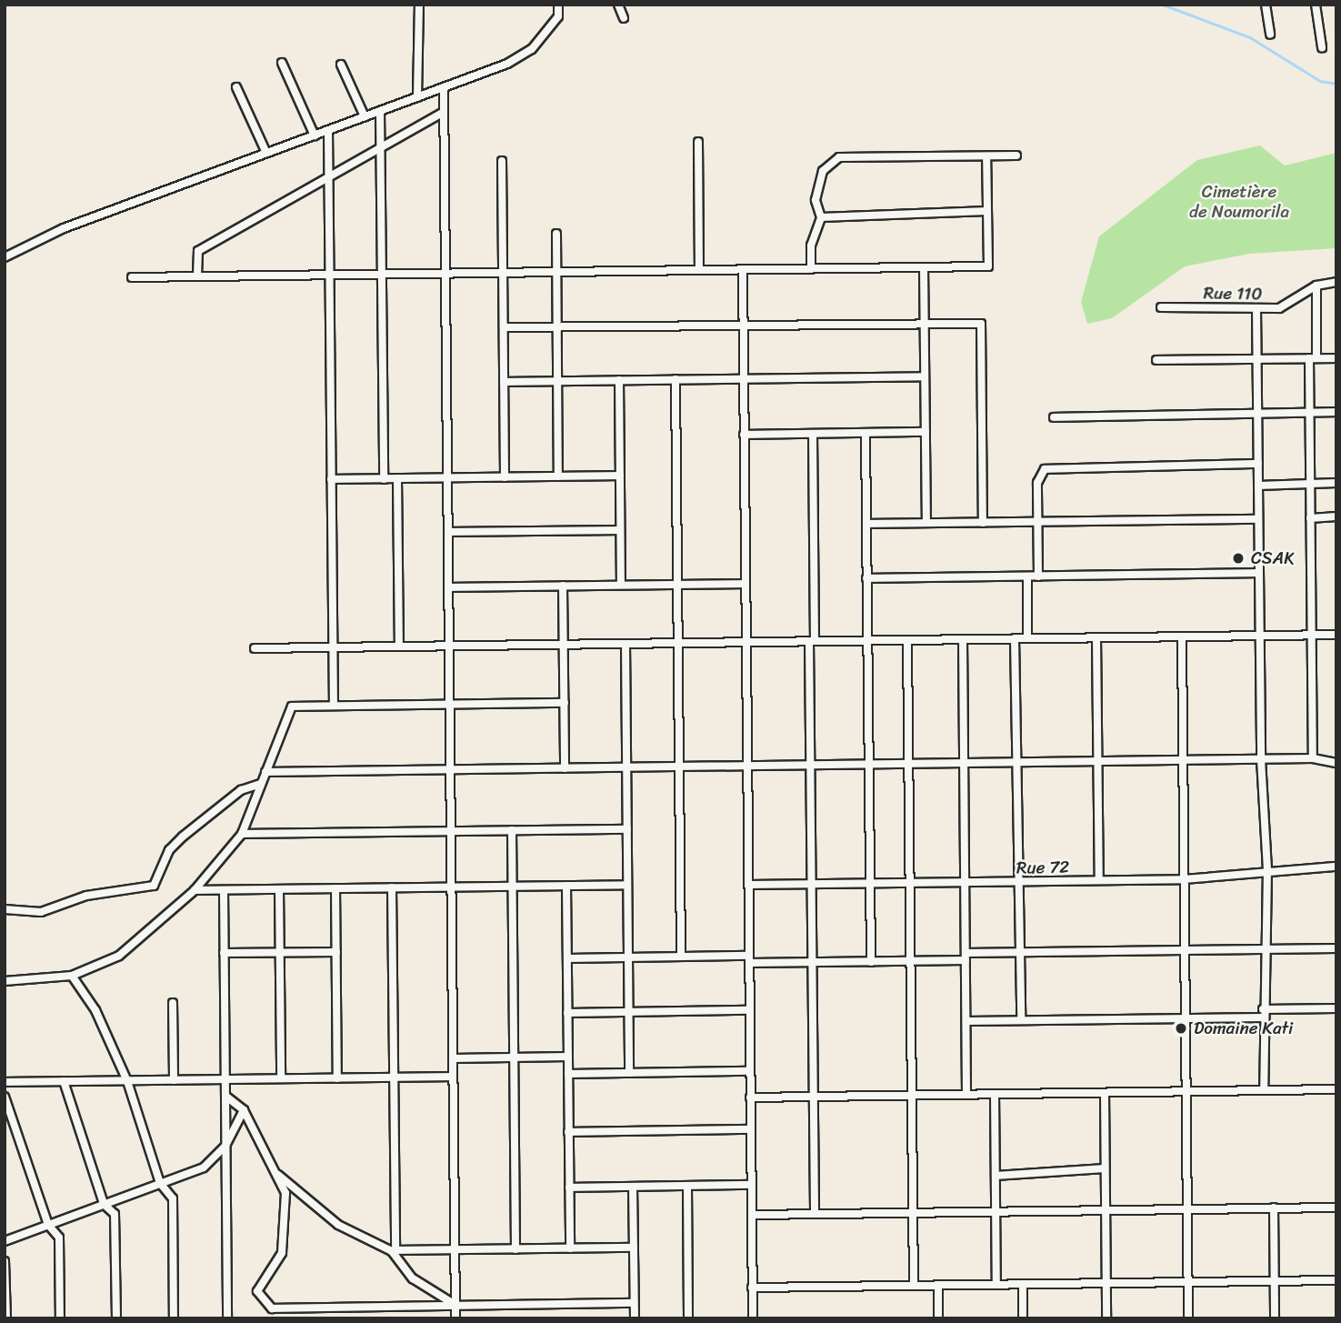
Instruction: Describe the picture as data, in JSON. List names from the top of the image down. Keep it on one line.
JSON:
{"streets":{"street":["Rue 110","Rue 72"]},"parks":["Cimetière de Noumorila"],"places":["CSAK","Domaine Kati"]}
